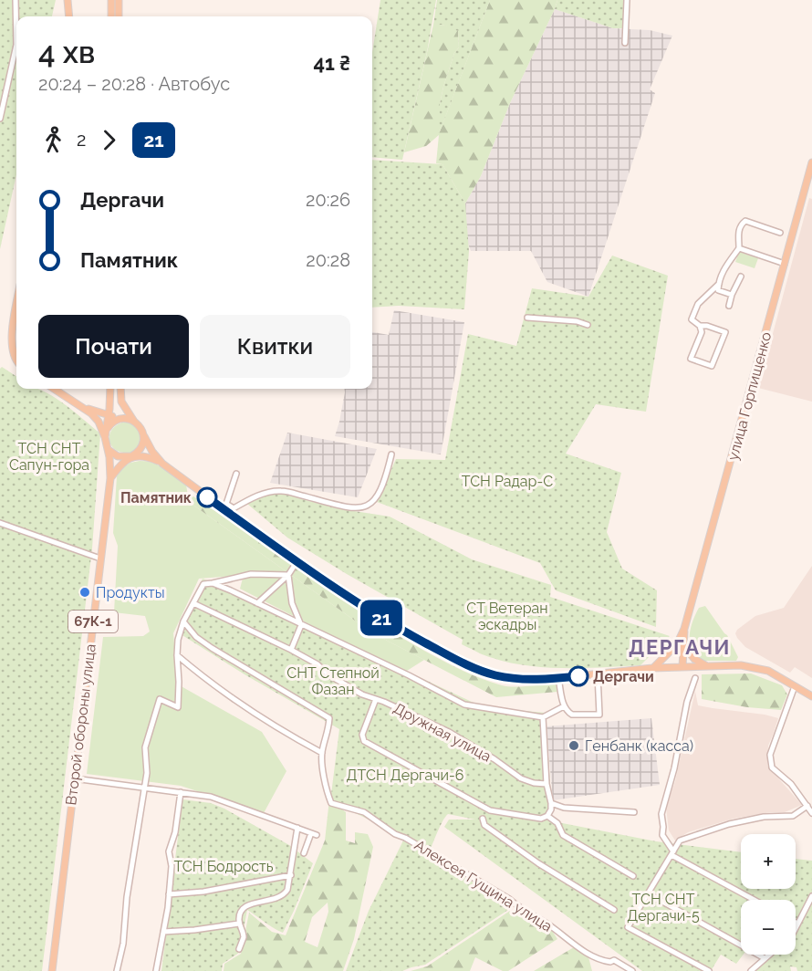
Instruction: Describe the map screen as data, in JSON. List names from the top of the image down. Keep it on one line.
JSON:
{"streets":{"main road":["улица Горпищенко","67К-1","Второй обороны улица"],"street":["Дружная улица","Алексея Гущина улица"]},"crossings":[["67К-1","Второй обороны улица"]],"districts":["ДЕРГАЧИ"],"parks":["ТСН СНТ Сапун-гора","ТСН Радар-С","СТ Ветеран эскадры","СНТ Степной Фазан","ДТСН Дергачи-6","ТСН Бодрость","ТСН СНТ Дергачи-5"],"places":["Памятник","Продукты","Дергачи","Генбанк (касса)"],"lines":["bus line 21"],"page":{"on_map":"21","heading":["4 хв","20:24 – 20:28 · Автобус","41 ₴"],"legs":["2","21"],"list":[{"name":"Дергачи","value":"20:26"},{"name":"Памятник","value":"20:28"}],"buttons":["Почати","Квитки"],"map_buttons":["+","−"]}}
